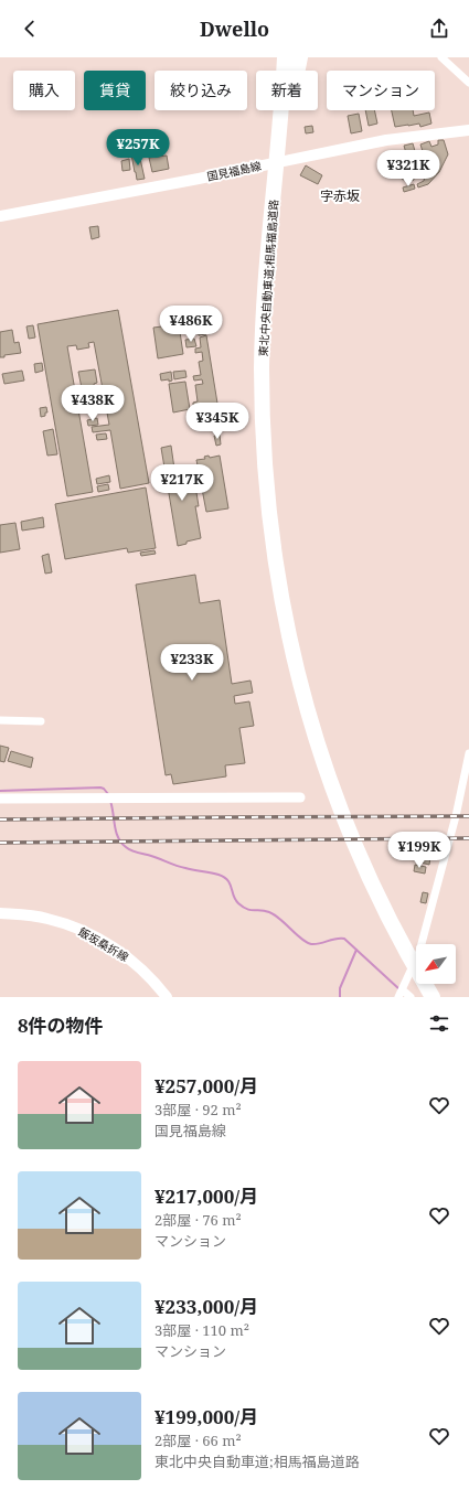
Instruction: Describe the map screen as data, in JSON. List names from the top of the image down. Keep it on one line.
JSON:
{"streets":{"highway":["東北中央自動車道;相馬福島道路"],"main road":["国見福島線","飯坂桑折線"]},"districts":["字赤坂"],"north":"bottom left","page":{"header":"Dwello","chip":["購入","賃貸","絞り込み","新着","マンション"],"price":["¥257K","¥321K","¥486K","¥438K","¥345K","¥217K","¥233K","¥199K"],"heading":"8件の物件","list":[{"name":"¥257,000/月","note":"3部屋 · 92 m² · 国見福島線"},{"name":"¥217,000/月","note":"2部屋 · 76 m² · マンション"},{"name":"¥233,000/月","note":"3部屋 · 110 m² · マンション"},{"name":"¥199,000/月","note":"2部屋 · 66 m² · 東北中央自動車道;相馬福島道路"}]}}
